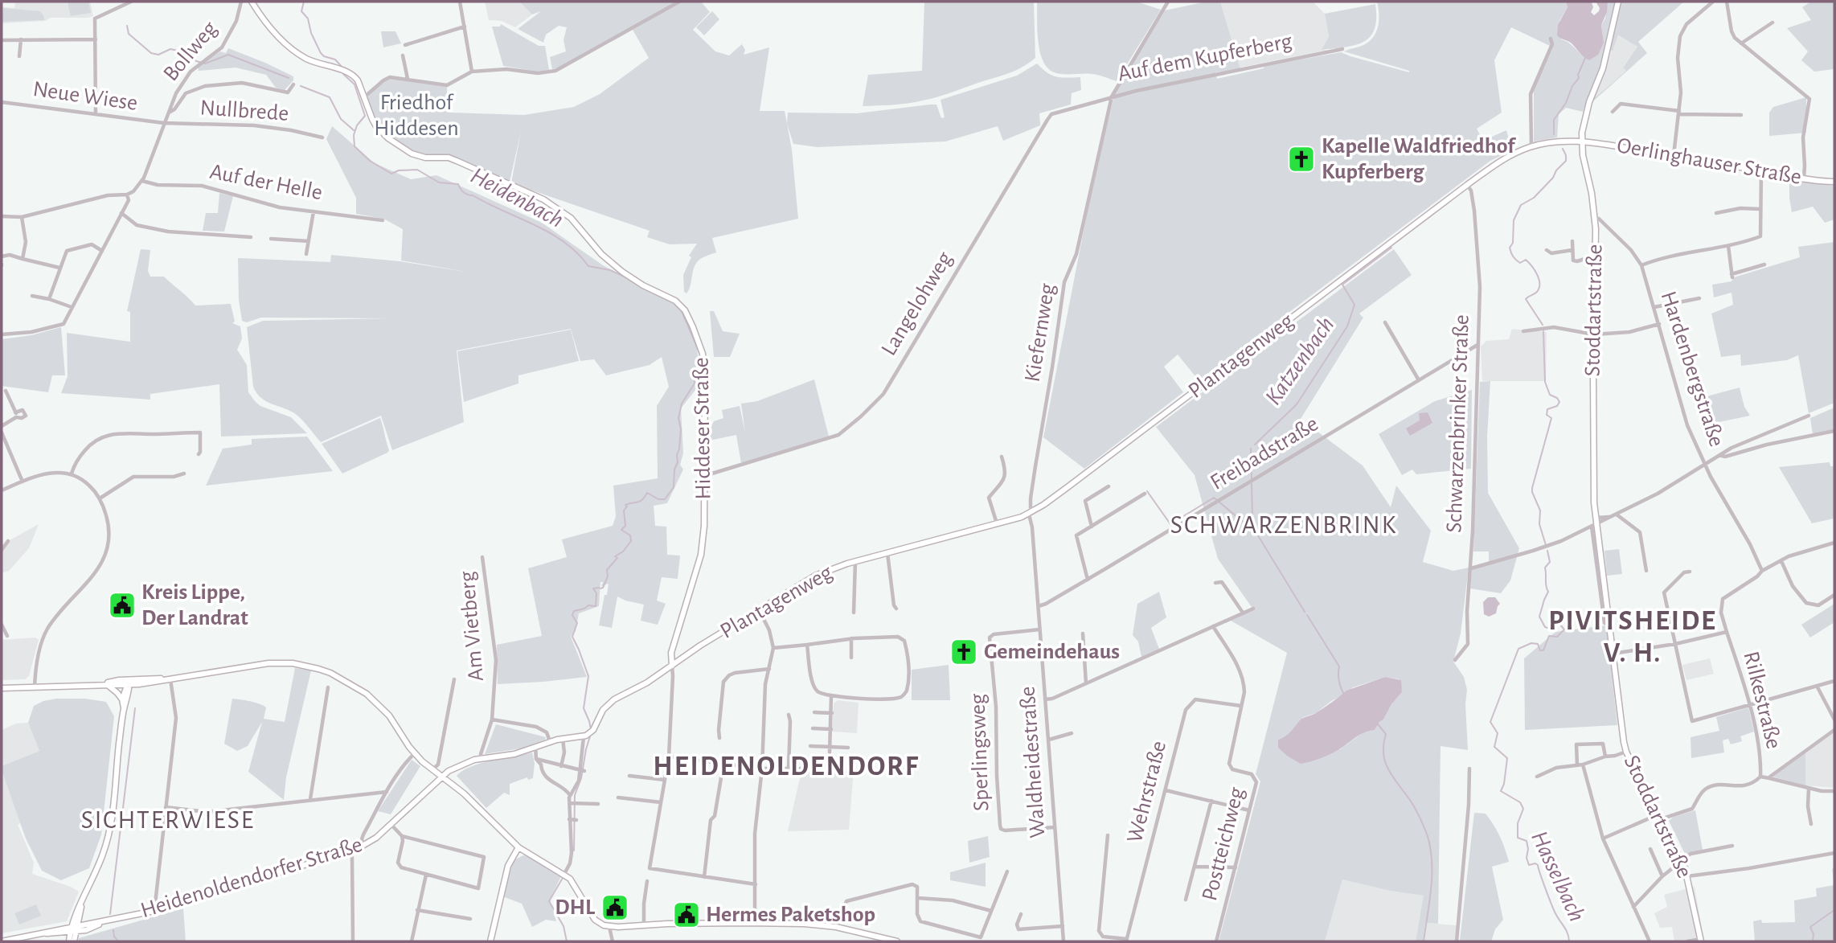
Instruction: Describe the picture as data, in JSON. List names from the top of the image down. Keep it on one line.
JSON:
{"streets":{"main road":["Oerlinghauser Straße","Stoddartstraße","Plantagenweg","Hiddeser Straße","Heidenoldendorfer Straße"],"street":["Bollweg","Auf dem Kupferberg","Neue Wiese","Nullbrede","Auf der Helle","Langelohweg","Kiefernweg","Hardenbergstraße","Schwarzenbrinker Straße","Freibadstraße","Am Vietberg","Rilkestraße","Sperlingsweg","Waldheidestraße","Wehrstraße","Postteichweg"]},"crossings":[["Bollweg","Neue Wiese"],["Bollweg","Nullbrede"],["Bollweg","Auf der Helle"],["Auf dem Kupferberg","Langelohweg"],["Auf dem Kupferberg","Kiefernweg"],["Neue Wiese","Nullbrede"],["Oerlinghauser Straße","Stoddartstraße"],["Oerlinghauser Straße","Plantagenweg"],["Langelohweg","Kiefernweg"],["Langelohweg","Hiddeser Straße"],["Stoddartstraße","Plantagenweg"],["Stoddartstraße","Hardenbergstraße"],["Kiefernweg","Plantagenweg"],["Kiefernweg","Waldheidestraße"],["Plantagenweg","Schwarzenbrinker Straße"],["Plantagenweg","Hiddeser Straße"],["Plantagenweg","Waldheidestraße"],["Hardenbergstraße","Rilkestraße"],["Schwarzenbrinker Straße","Freibadstraße"],["Freibadstraße","Waldheidestraße"],["Sperlingsweg","Waldheidestraße"],["Wehrstraße","Postteichweg"]],"districts":["SCHWARZENBRINK","PIVITSHEIDE V. H.","HEIDENOLDENDORF","SICHTERWIESE"],"water":["Heidenbach","Katzenbach","Hasselbach"],"parks":["Friedhof Hiddesen"],"places":{"church":["Kapelle Waldfriedhof Kupferberg","Gemeindehaus"],"public building":["Kreis Lippe, Der Landrat","DHL","Hermes Paketshop"]}}
